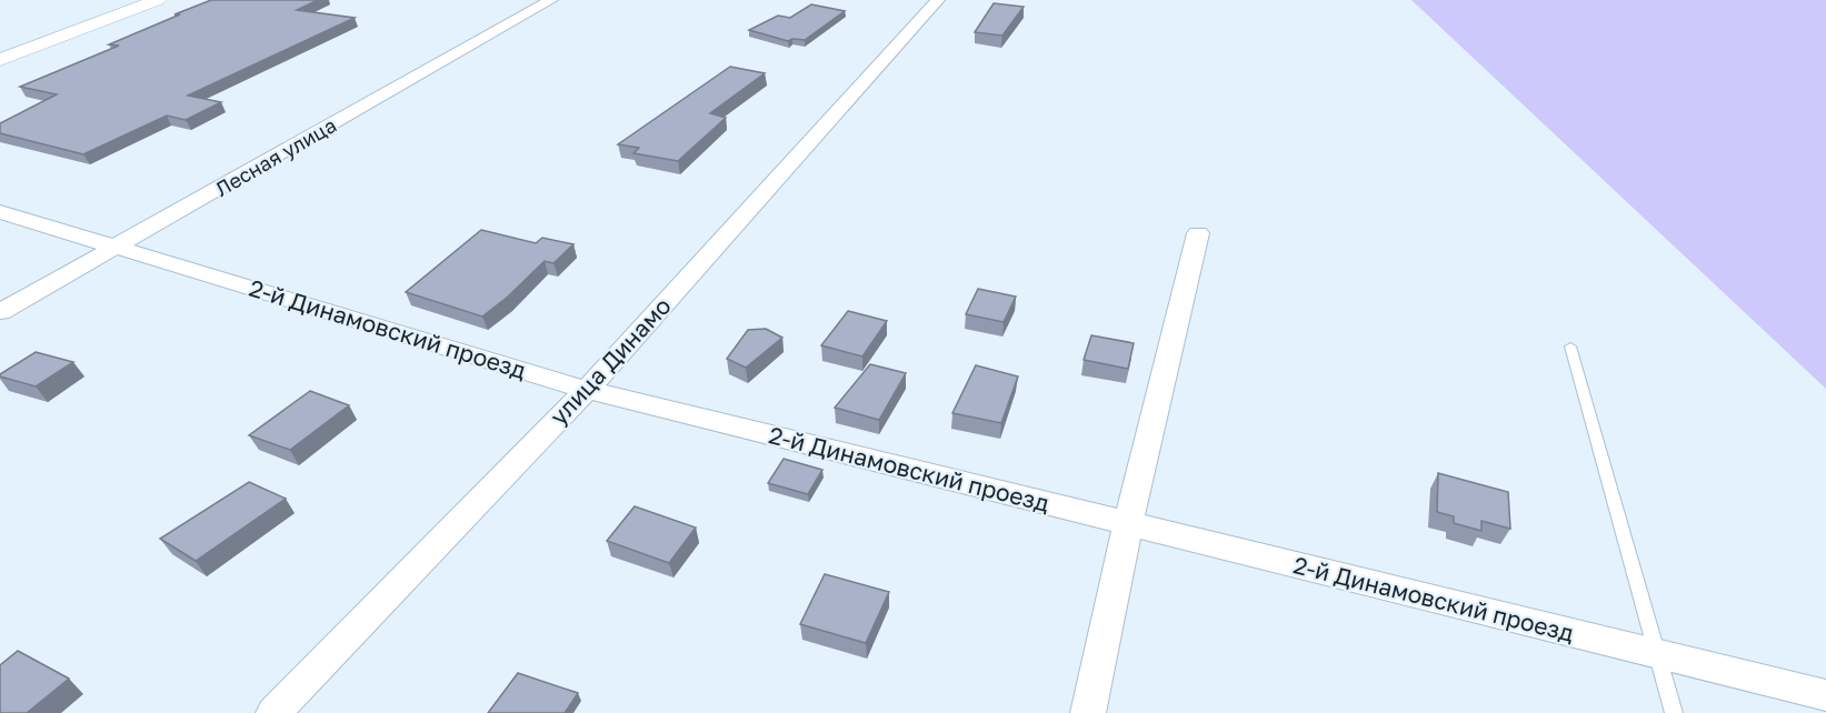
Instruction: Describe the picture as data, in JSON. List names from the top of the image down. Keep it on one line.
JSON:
{"streets":{"street":["Лесная улица","2-й Динамовский проезд","улица Динамо"]},"crossings":[["Лесная улица","2-й Динамовский проезд"],["2-й Динамовский проезд","улица Динамо"]]}
